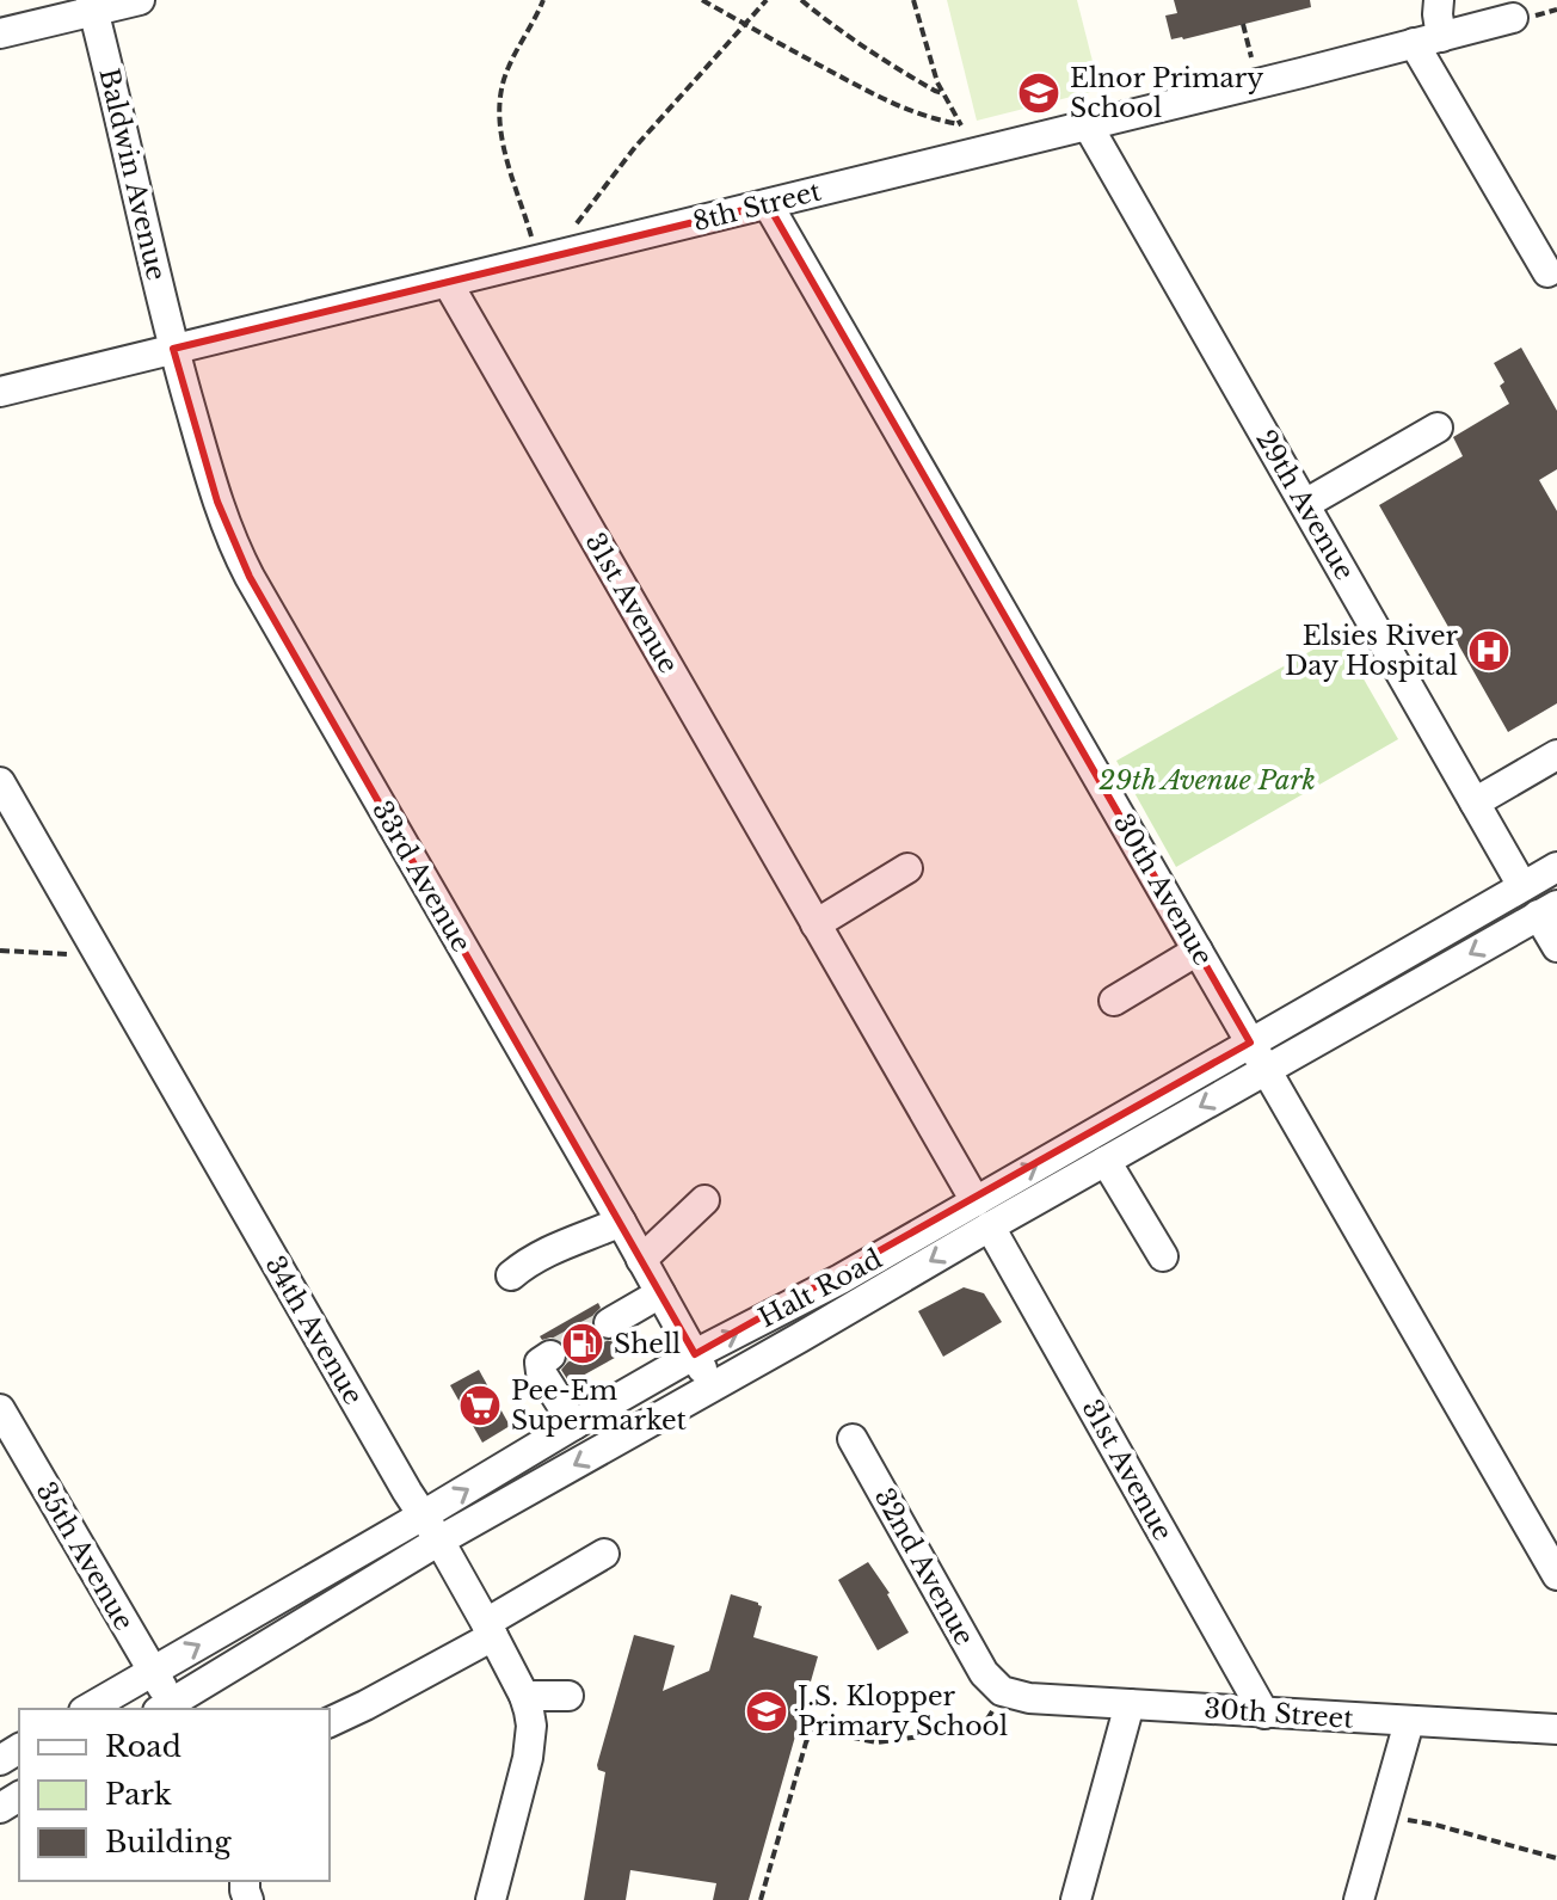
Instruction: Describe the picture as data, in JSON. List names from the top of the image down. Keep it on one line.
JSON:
{"streets":{"street":["Baldwin Avenue","8th Street","29th Avenue","31st Avenue","33rd Avenue","30th Avenue","Halt Road","34th Avenue","35th Avenue","32nd Avenue","30th Street"]},"crossings":[["Baldwin Avenue","8th Street"],["Baldwin Avenue","33rd Avenue"],["8th Street","29th Avenue"],["8th Street","31st Avenue"],["8th Street","33rd Avenue"],["8th Street","30th Avenue"],["29th Avenue","Halt Road"],["31st Avenue","Halt Road"],["31st Avenue","30th Street"],["33rd Avenue","Halt Road"],["30th Avenue","Halt Road"],["Halt Road","34th Avenue"],["Halt Road","35th Avenue"],["32nd Avenue","30th Street"]],"parks":["29th Avenue Park"],"places":{"school or university":["Elnor Primary School","J.S. Klopper Primary School"],"hospital":["Elsies River Day Hospital"],"fuel station":["Shell"],"supermarket":["Pee-Em Supermarket"]},"legend":["Road","Park","Building"]}
